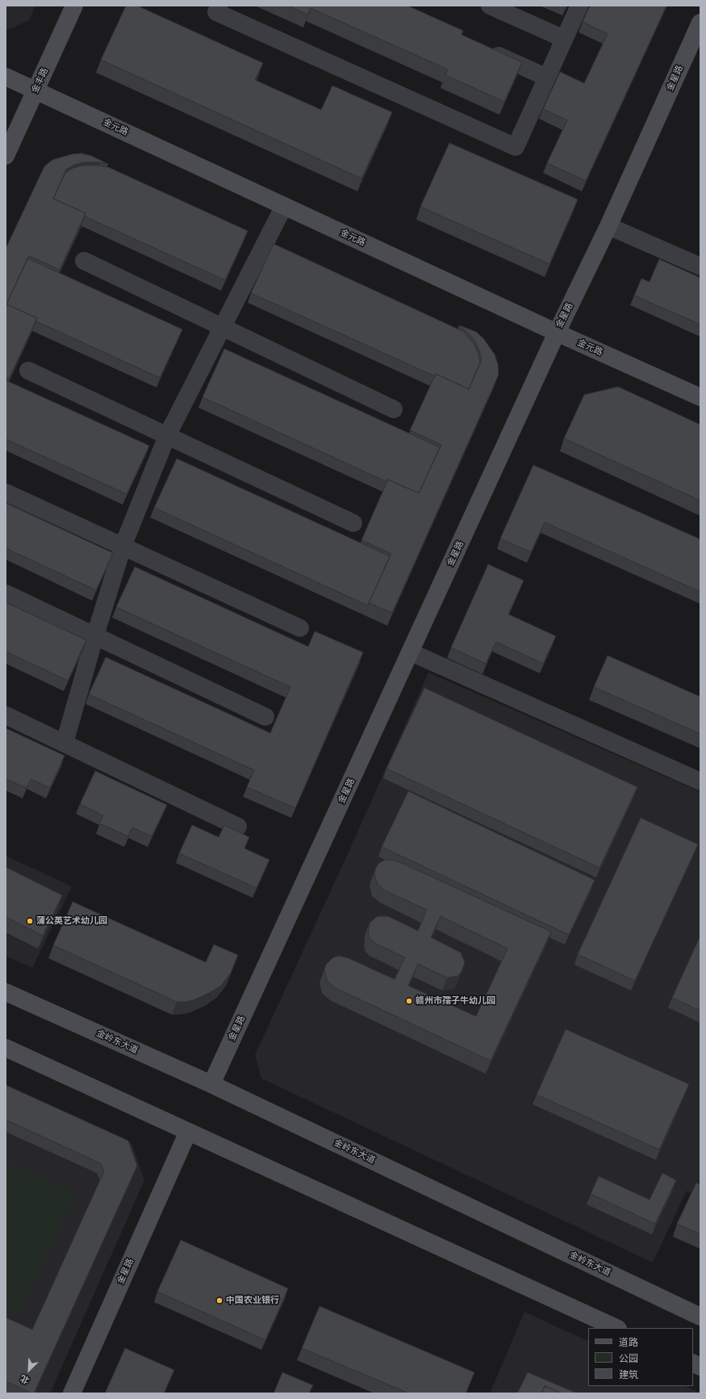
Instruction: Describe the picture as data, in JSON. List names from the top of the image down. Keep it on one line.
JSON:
{"streets":{"street":["金星路","金丰路","金元路","金岭东大道"]},"crossings":[["金星路","金元路"],["金星路","金岭东大道"],["金丰路","金元路"]],"places":["蒲公英艺术幼儿园","赣州市孺子牛幼儿园","中国农业银行"],"legend":["道路","公园","建筑"],"north":"bottom left"}
